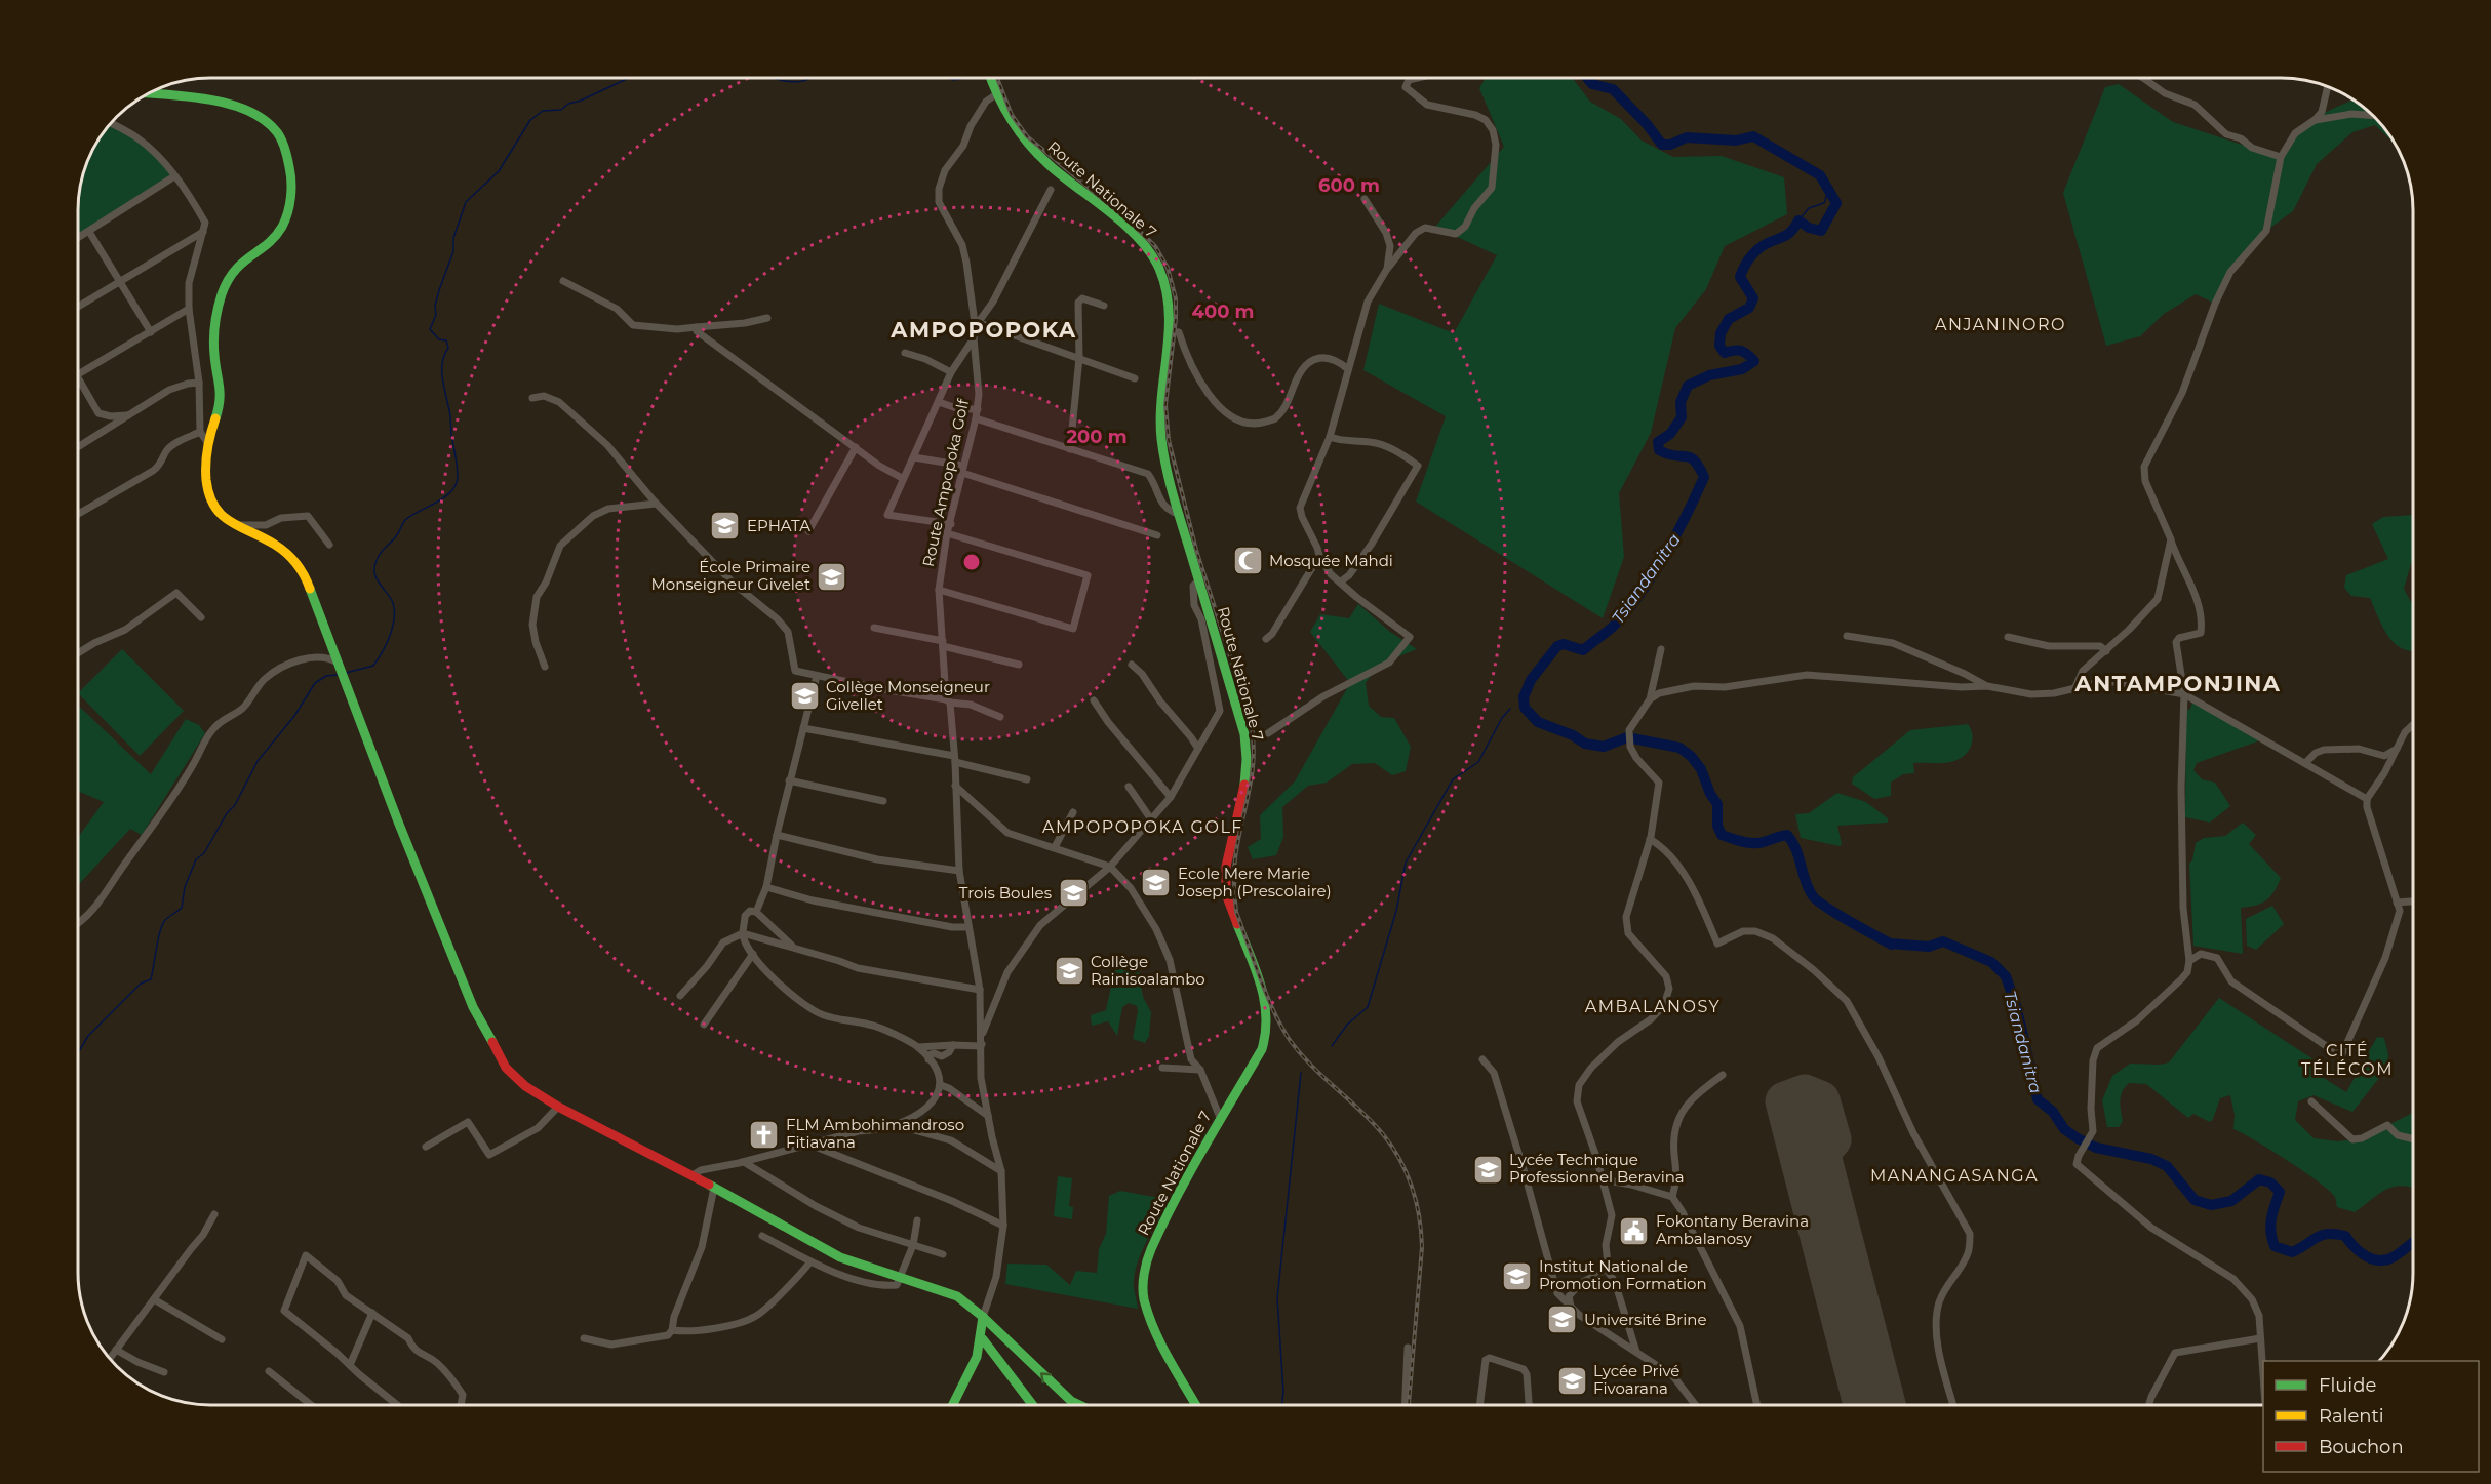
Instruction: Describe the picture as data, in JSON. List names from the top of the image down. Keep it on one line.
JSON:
{"streets":{"street":["Route Nationale 7","Route Ampopoka Golf"]},"crossings":[["Route Nationale 7","Route Ampopoka Golf"]],"districts":["ANJANINORO","AMPOPOPOKA","ANTAMPONJINA","AMPOPOPOKA GOLF","AMBALANOSY","CITÉ TÉLÉCOM","MANANGASANGA"],"water":["Tsiandanitra"],"places":{"school or university":["EPHATA","École Primaire Monseigneur Givelet","Collège Monseigneur Givellet","Ecole Mere Marie Joseph (Prescolaire)","Trois Boules","Collège Rainisoalambo","Lycée Technique Professionnel Beravina","Institut National de Promotion Formation","Université Brine","Lycée Privé Fivoarana"],"mosque":["Mosquée Mahdi"],"church":["FLM Ambohimandroso Fitiavana"],"public building":["Fokontany Beravina Ambalanosy"]},"legend":["Fluide","Ralenti","Bouchon"],"rings":["600 m","400 m","200 m"]}
